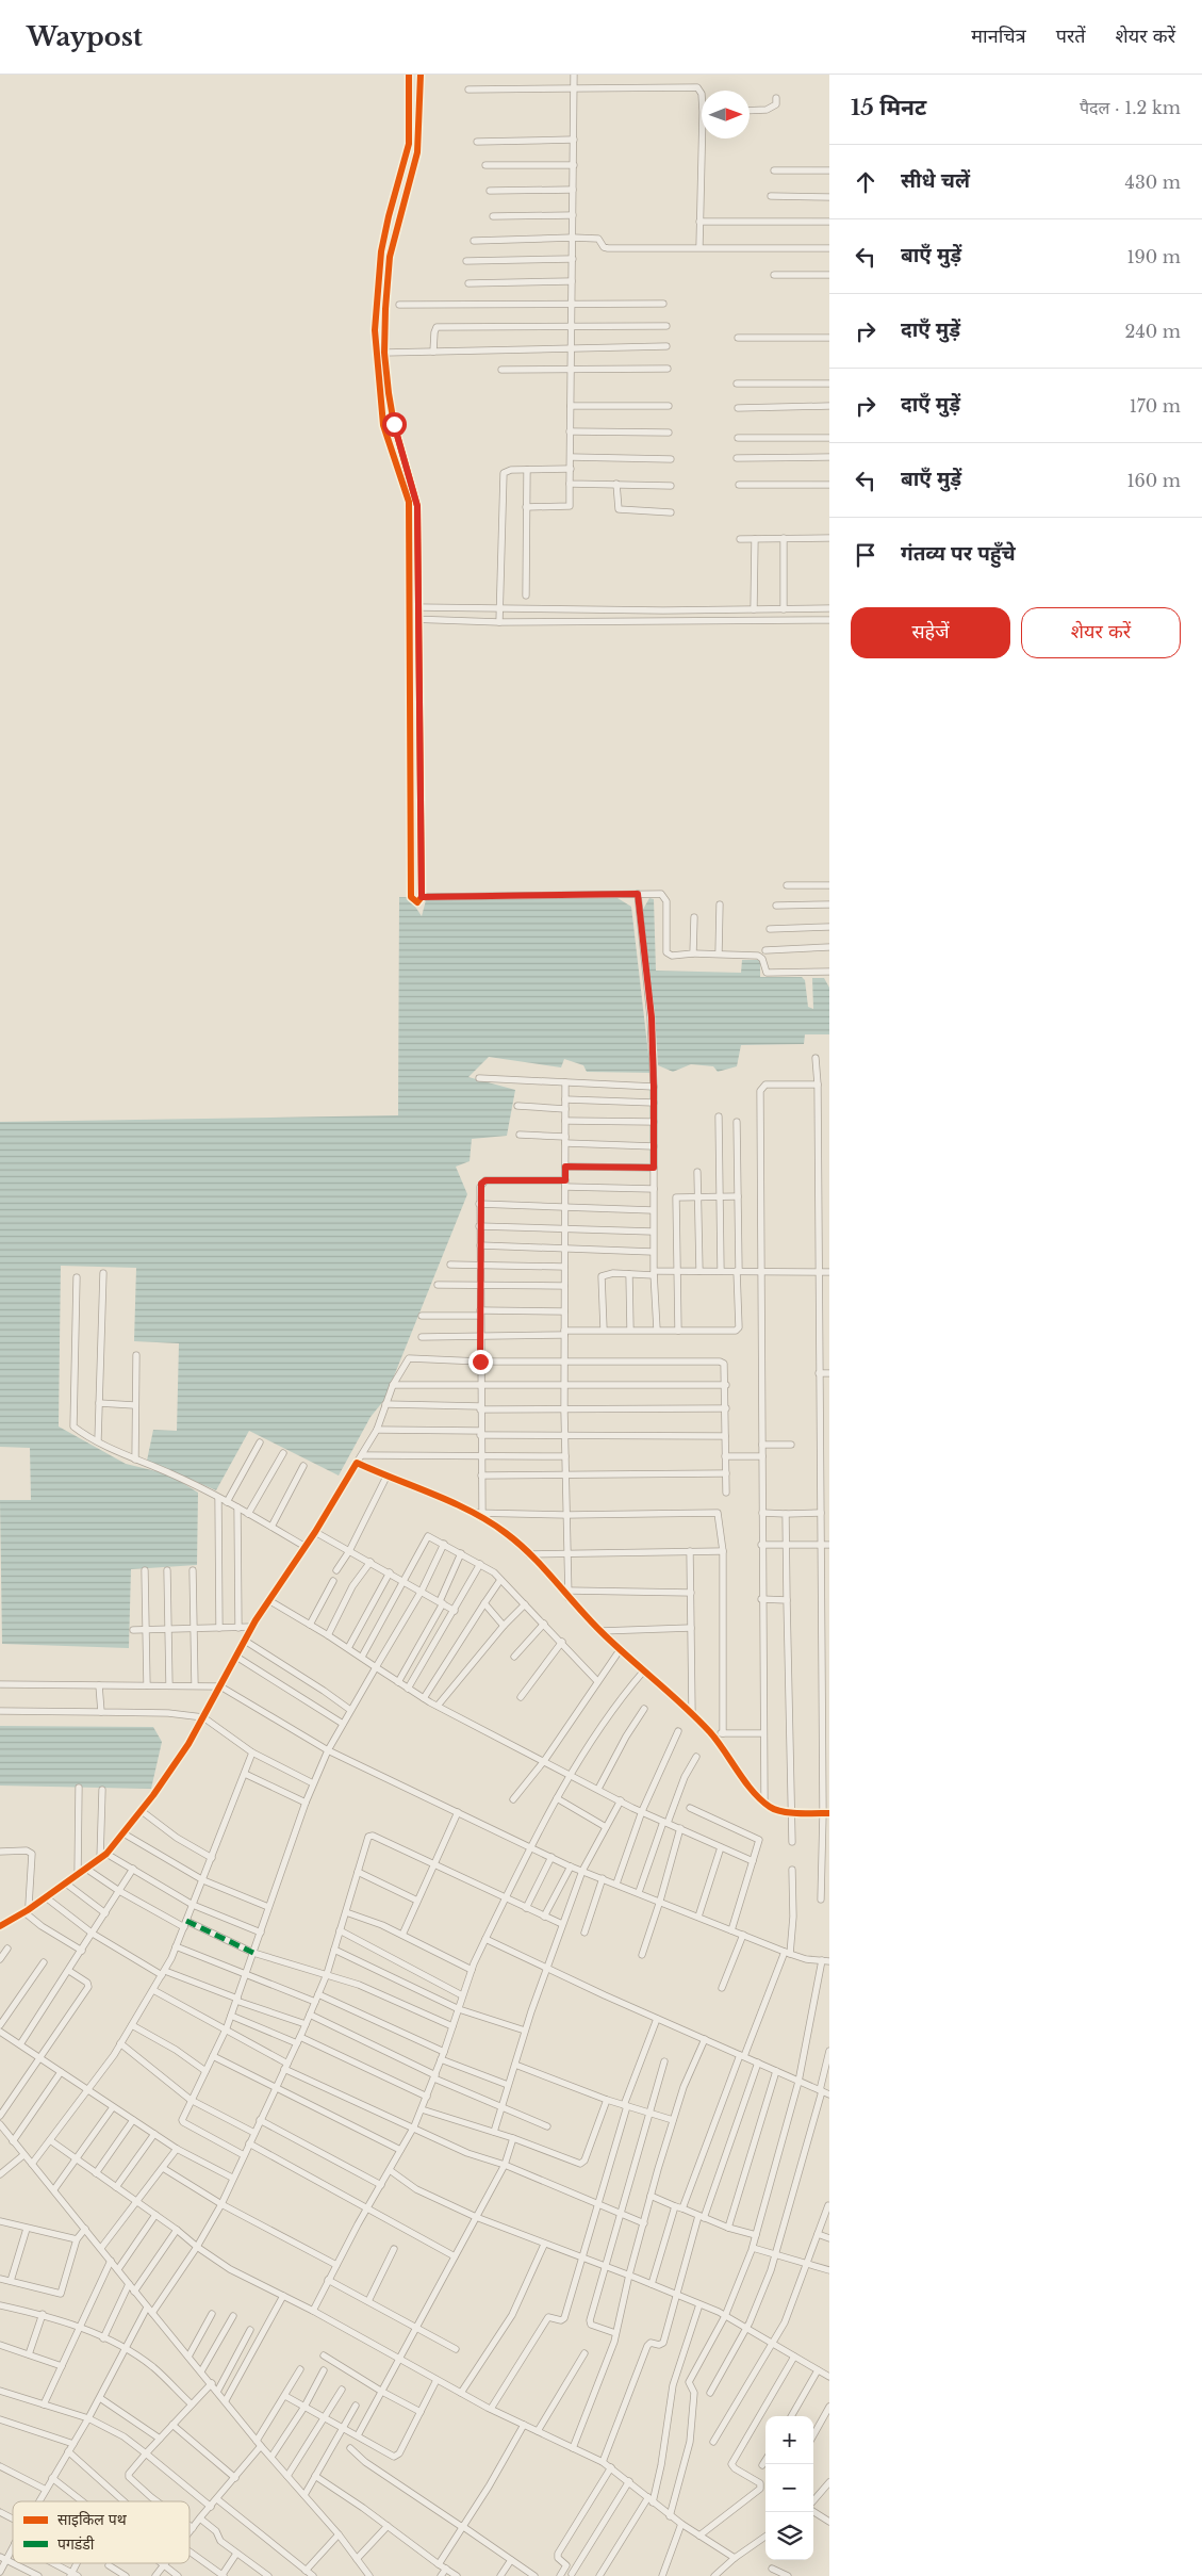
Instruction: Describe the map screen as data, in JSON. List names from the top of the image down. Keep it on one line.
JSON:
{"legend":["साइकिल पथ","पगडंडी"],"north":"right","page":{"header":"Waypost","nav":["मानचित्र","परतें","शेयर करें"],"heading":["15 मिनट","पैदल · 1.2 km"],"list":[["सीधे चलें","430 m"],["बाएँ मुड़ें","190 m"],["दाएँ मुड़ें","240 m"],["दाएँ मुड़ें","170 m"],["बाएँ मुड़ें","160 m"],"गंतव्य पर पहुँचे"],"buttons":["सहेजें","शेयर करें"],"map_buttons":["+","−"]}}
